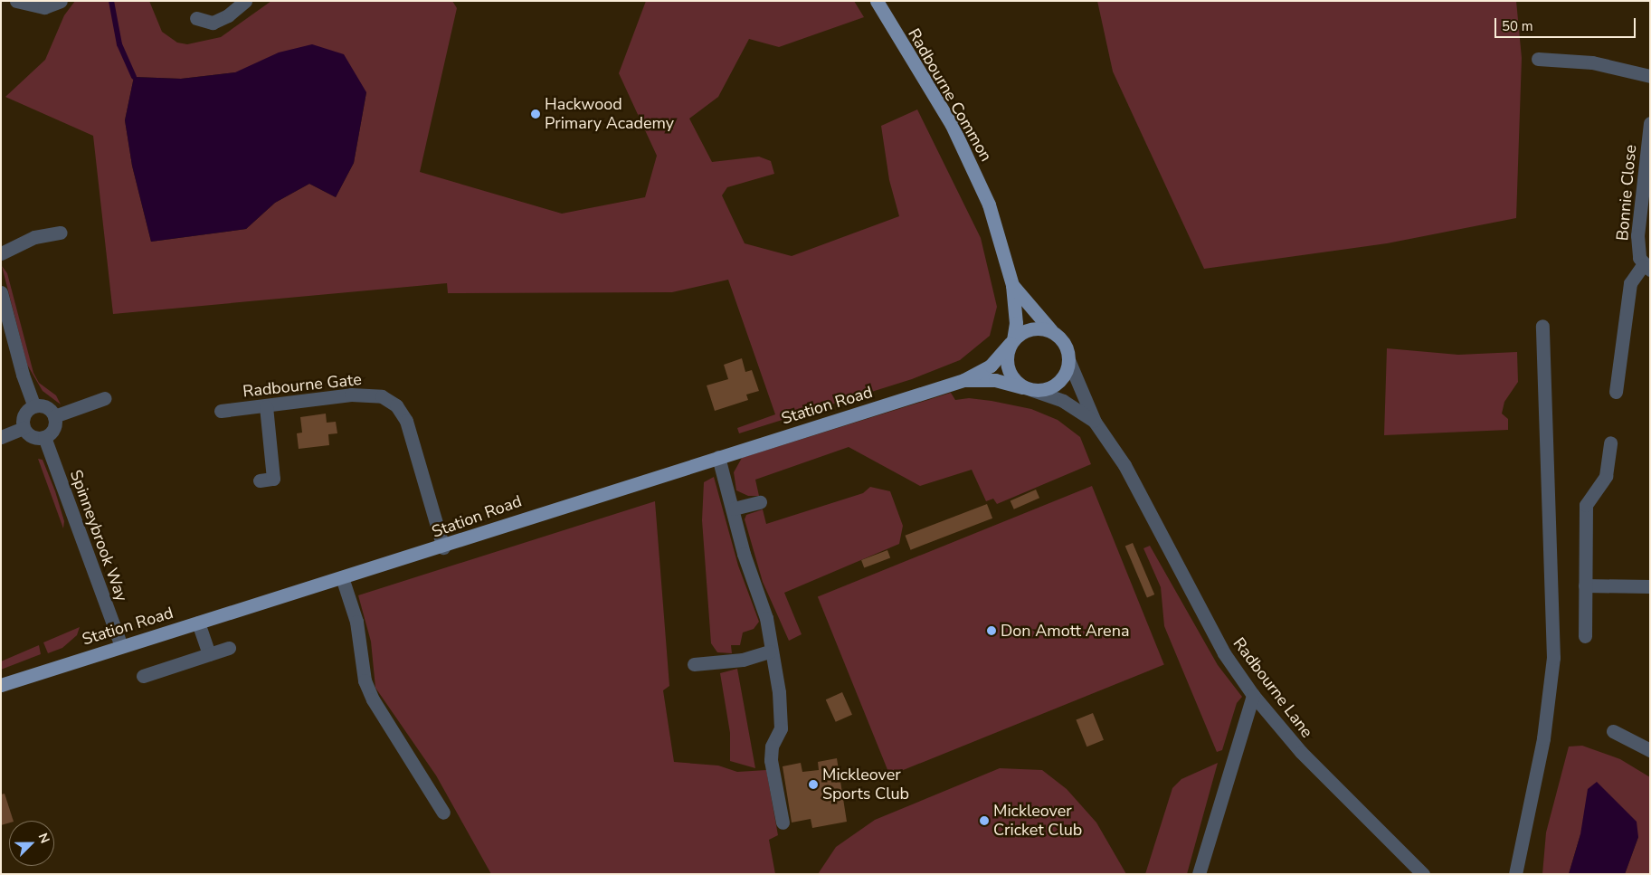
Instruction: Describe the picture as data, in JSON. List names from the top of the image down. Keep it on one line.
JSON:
{"streets":{"main road":["Radbourne Common","Station Road"],"street":["Bonnie Close","Radbourne Gate","Spinneybrook Way","Radbourne Lane"]},"crossings":[["Radbourne Common","Station Road"],["Radbourne Common","Radbourne Lane"],["Radbourne Gate","Station Road"],["Station Road","Spinneybrook Way"],["Station Road","Radbourne Lane"]],"places":["Hackwood Primary Academy","Don Amott Arena","Mickleover Sports Club","Mickleover Cricket Club"],"scale_bar":"50 m","north":"top right"}
